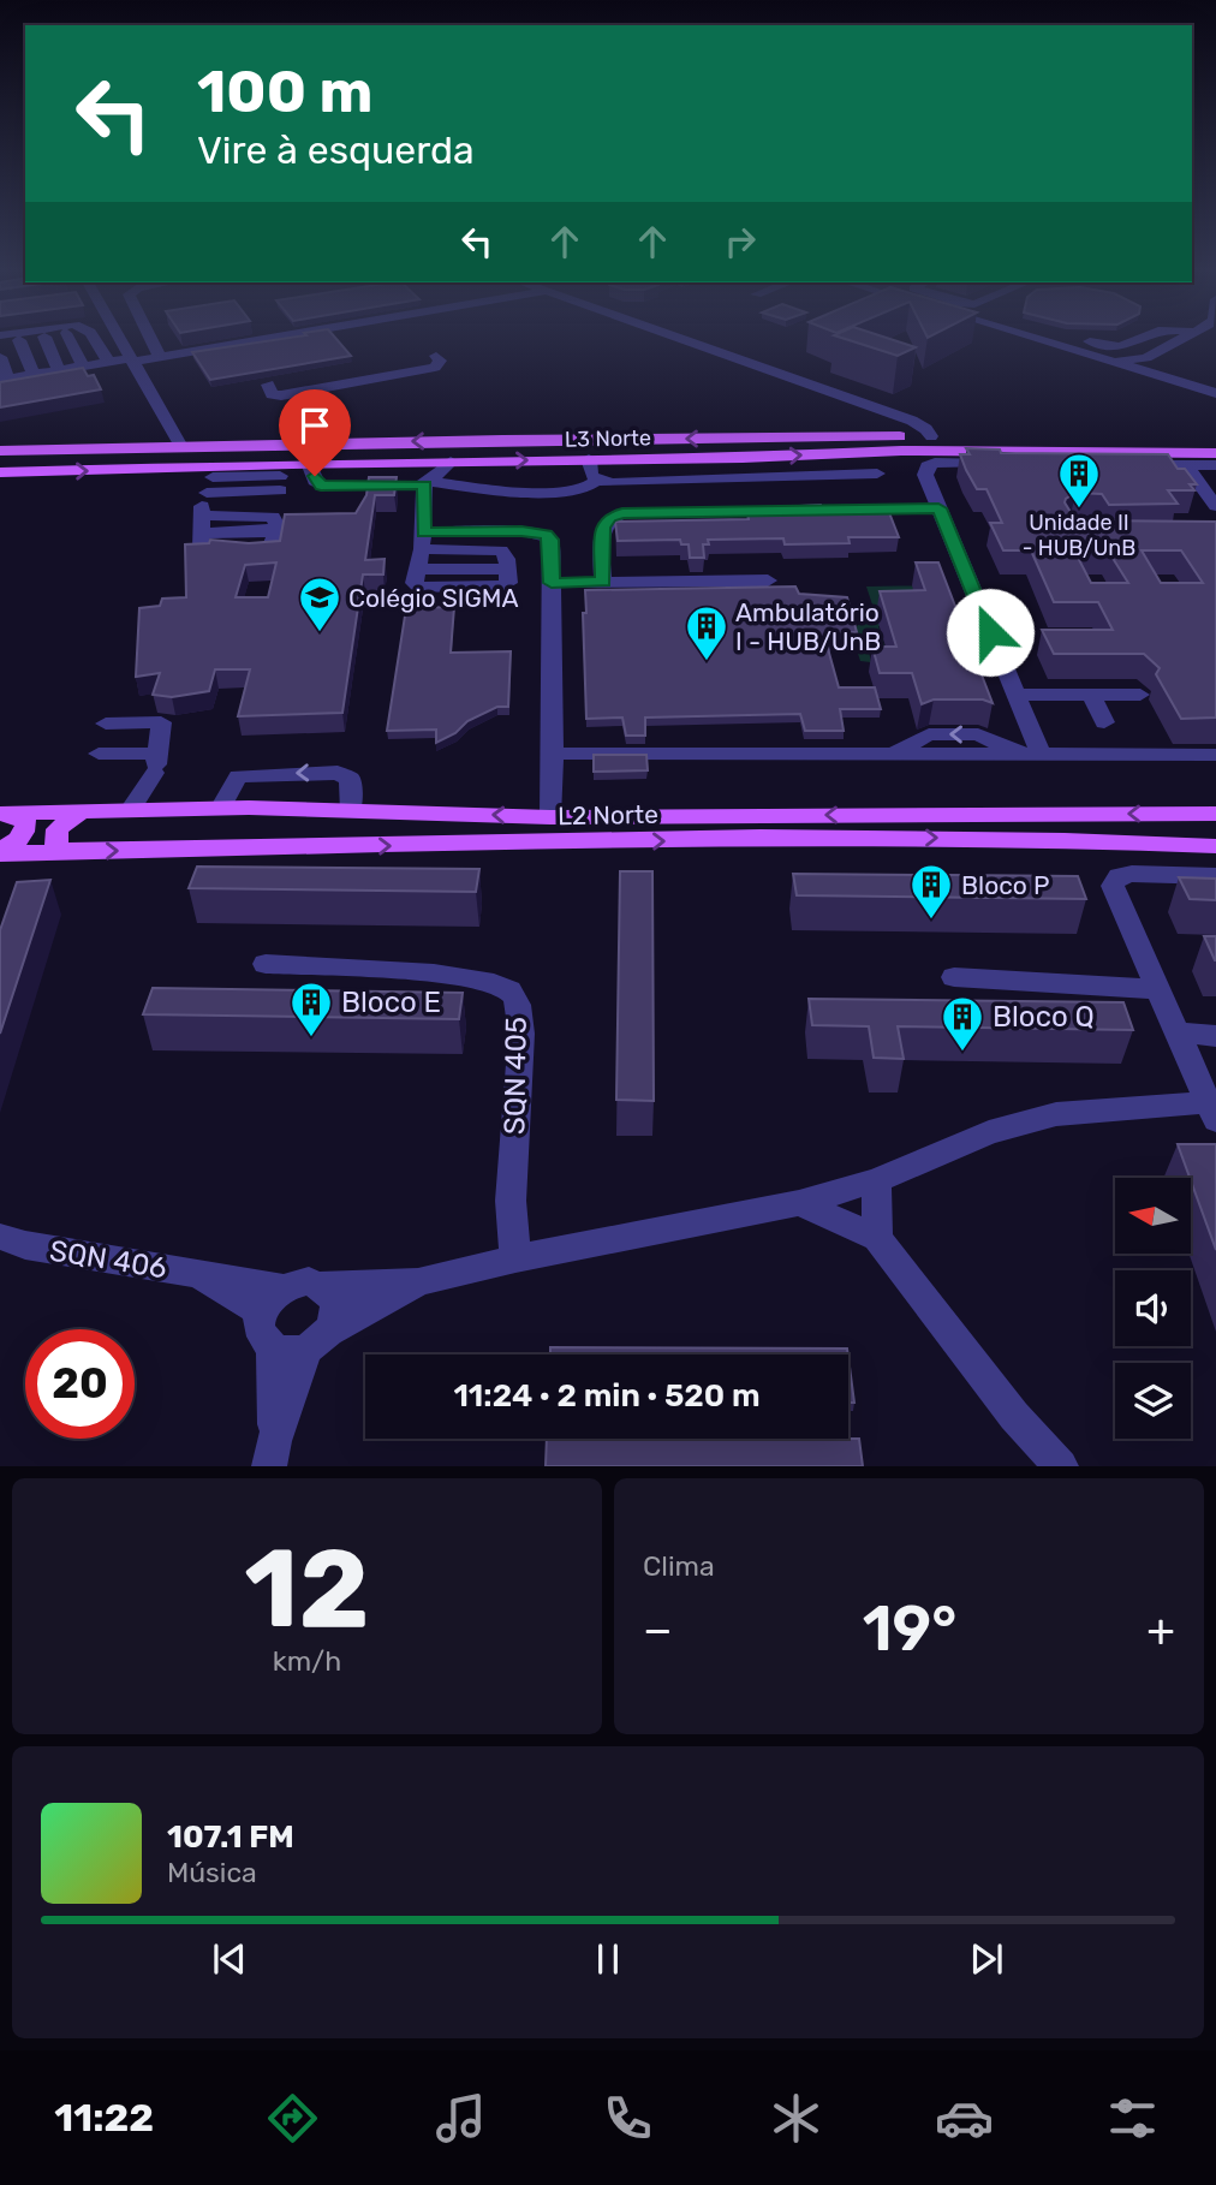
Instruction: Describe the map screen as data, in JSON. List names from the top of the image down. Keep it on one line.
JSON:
{"streets":{"main road":["L3 Norte","L2 Norte"],"street":["SQN 405","SQN 406"]},"places":{"building":["Unidade II - HUB/UnB","Ambulatório I - HUB/UnB","Bloco P","Bloco E","Bloco Q"],"school or university":["Colégio SIGMA"]},"north":"left","page":{"turn":["100 m","Vire à esquerda"],"limit":"20","trip":"11:24 · 2 min · 520 m","tile":[["12","km/h"],"Clima"],"heat":["−","19°","+"],"song":["107.1 FM","Música"],"tabs":"11:22"}}
